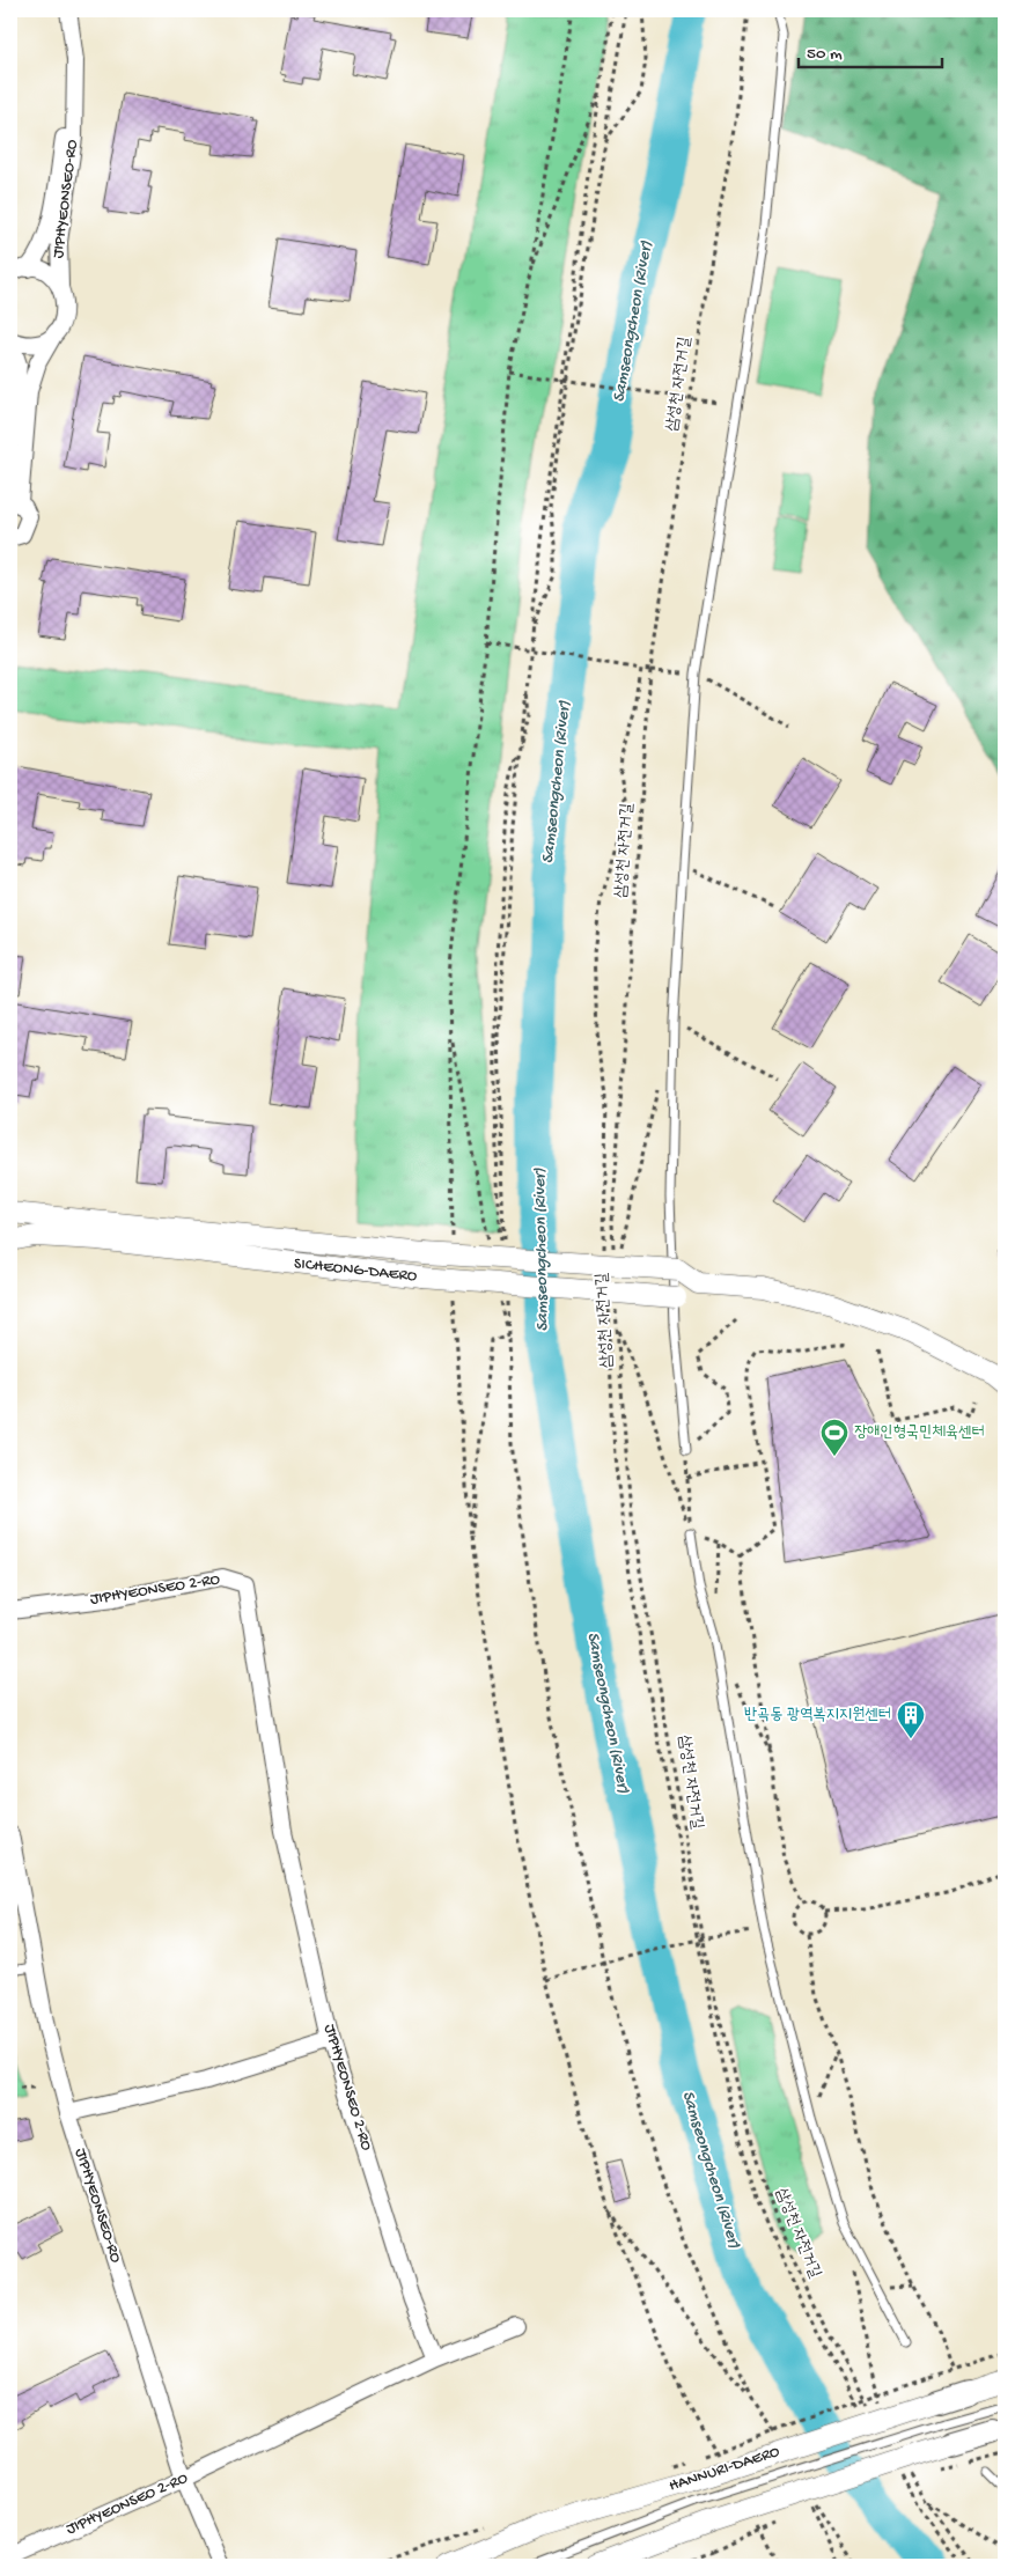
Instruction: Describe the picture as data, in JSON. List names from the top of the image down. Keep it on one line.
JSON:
{"streets":{"main road":["HANNURI-DAERO"],"street":["JIPHYEONSEO-RO","SICHEONG-DAERO","JIPHYEONSEO 2-RO"],"path":["삼성천 자전거길"]},"crossings":[["JIPHYEONSEO-RO","JIPHYEONSEO 2-RO"]],"water":["Samseongcheon (River)"],"places":{"sports":["장애인형국민체육센터"],"building":["반곡동 광역복지지원센터"]},"scale_bar":"50 m"}
